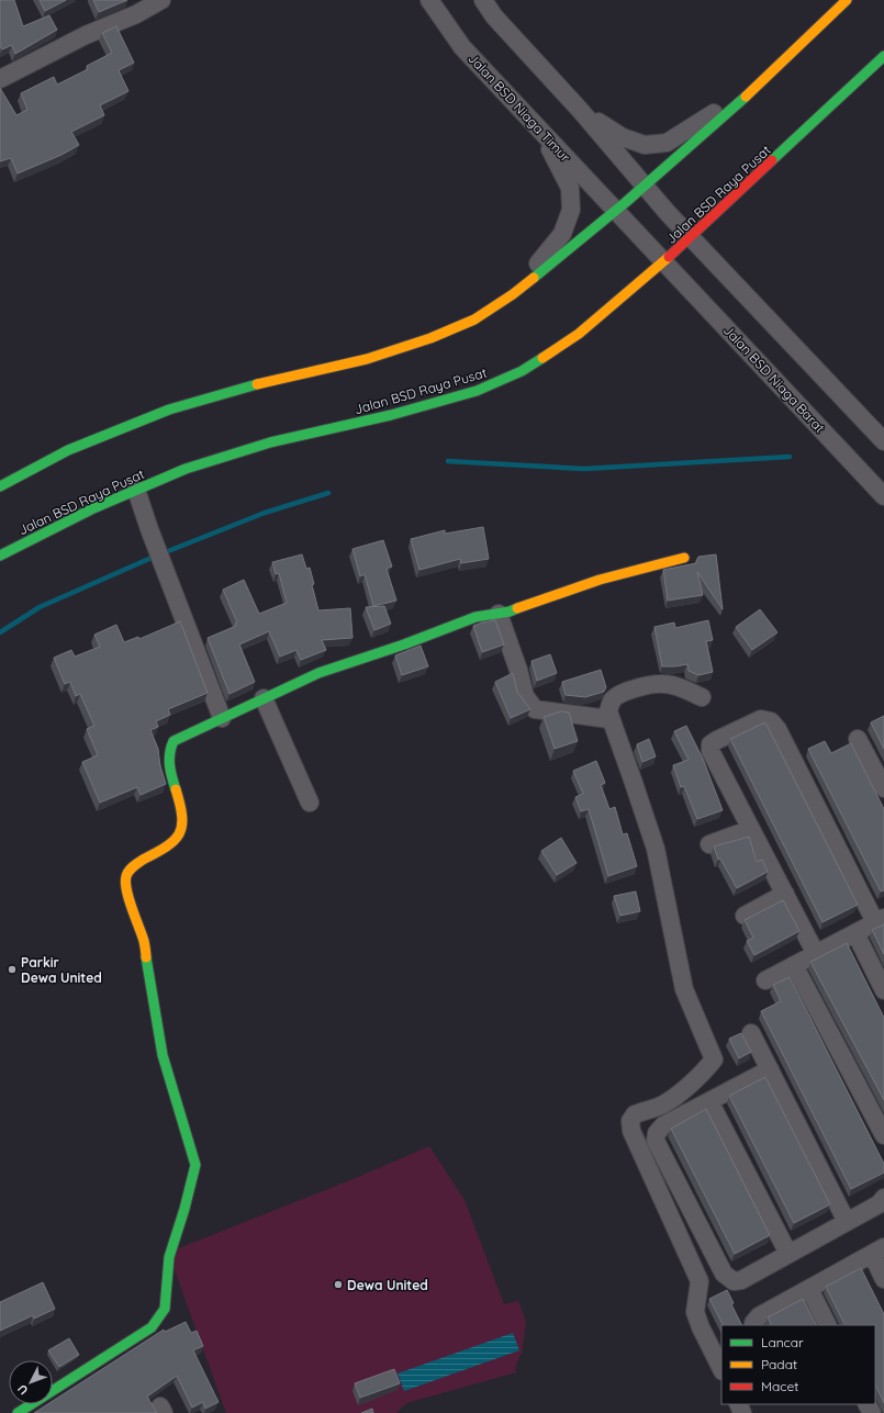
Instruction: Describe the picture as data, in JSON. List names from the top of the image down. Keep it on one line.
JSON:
{"streets":{"main road":["Jalan BSD Raya Pusat"],"street":["Jalan BSD Niaga Timur","Jalan BSD Niaga Barat"]},"crossings":[["Jalan BSD Niaga Timur","Jalan BSD Raya Pusat"],["Jalan BSD Niaga Timur","Jalan BSD Niaga Barat"],["Jalan BSD Raya Pusat","Jalan BSD Niaga Barat"]],"places":["Parkir Dewa United","Dewa United"],"legend":["Lancar","Padat","Macet"],"north":"bottom left"}
